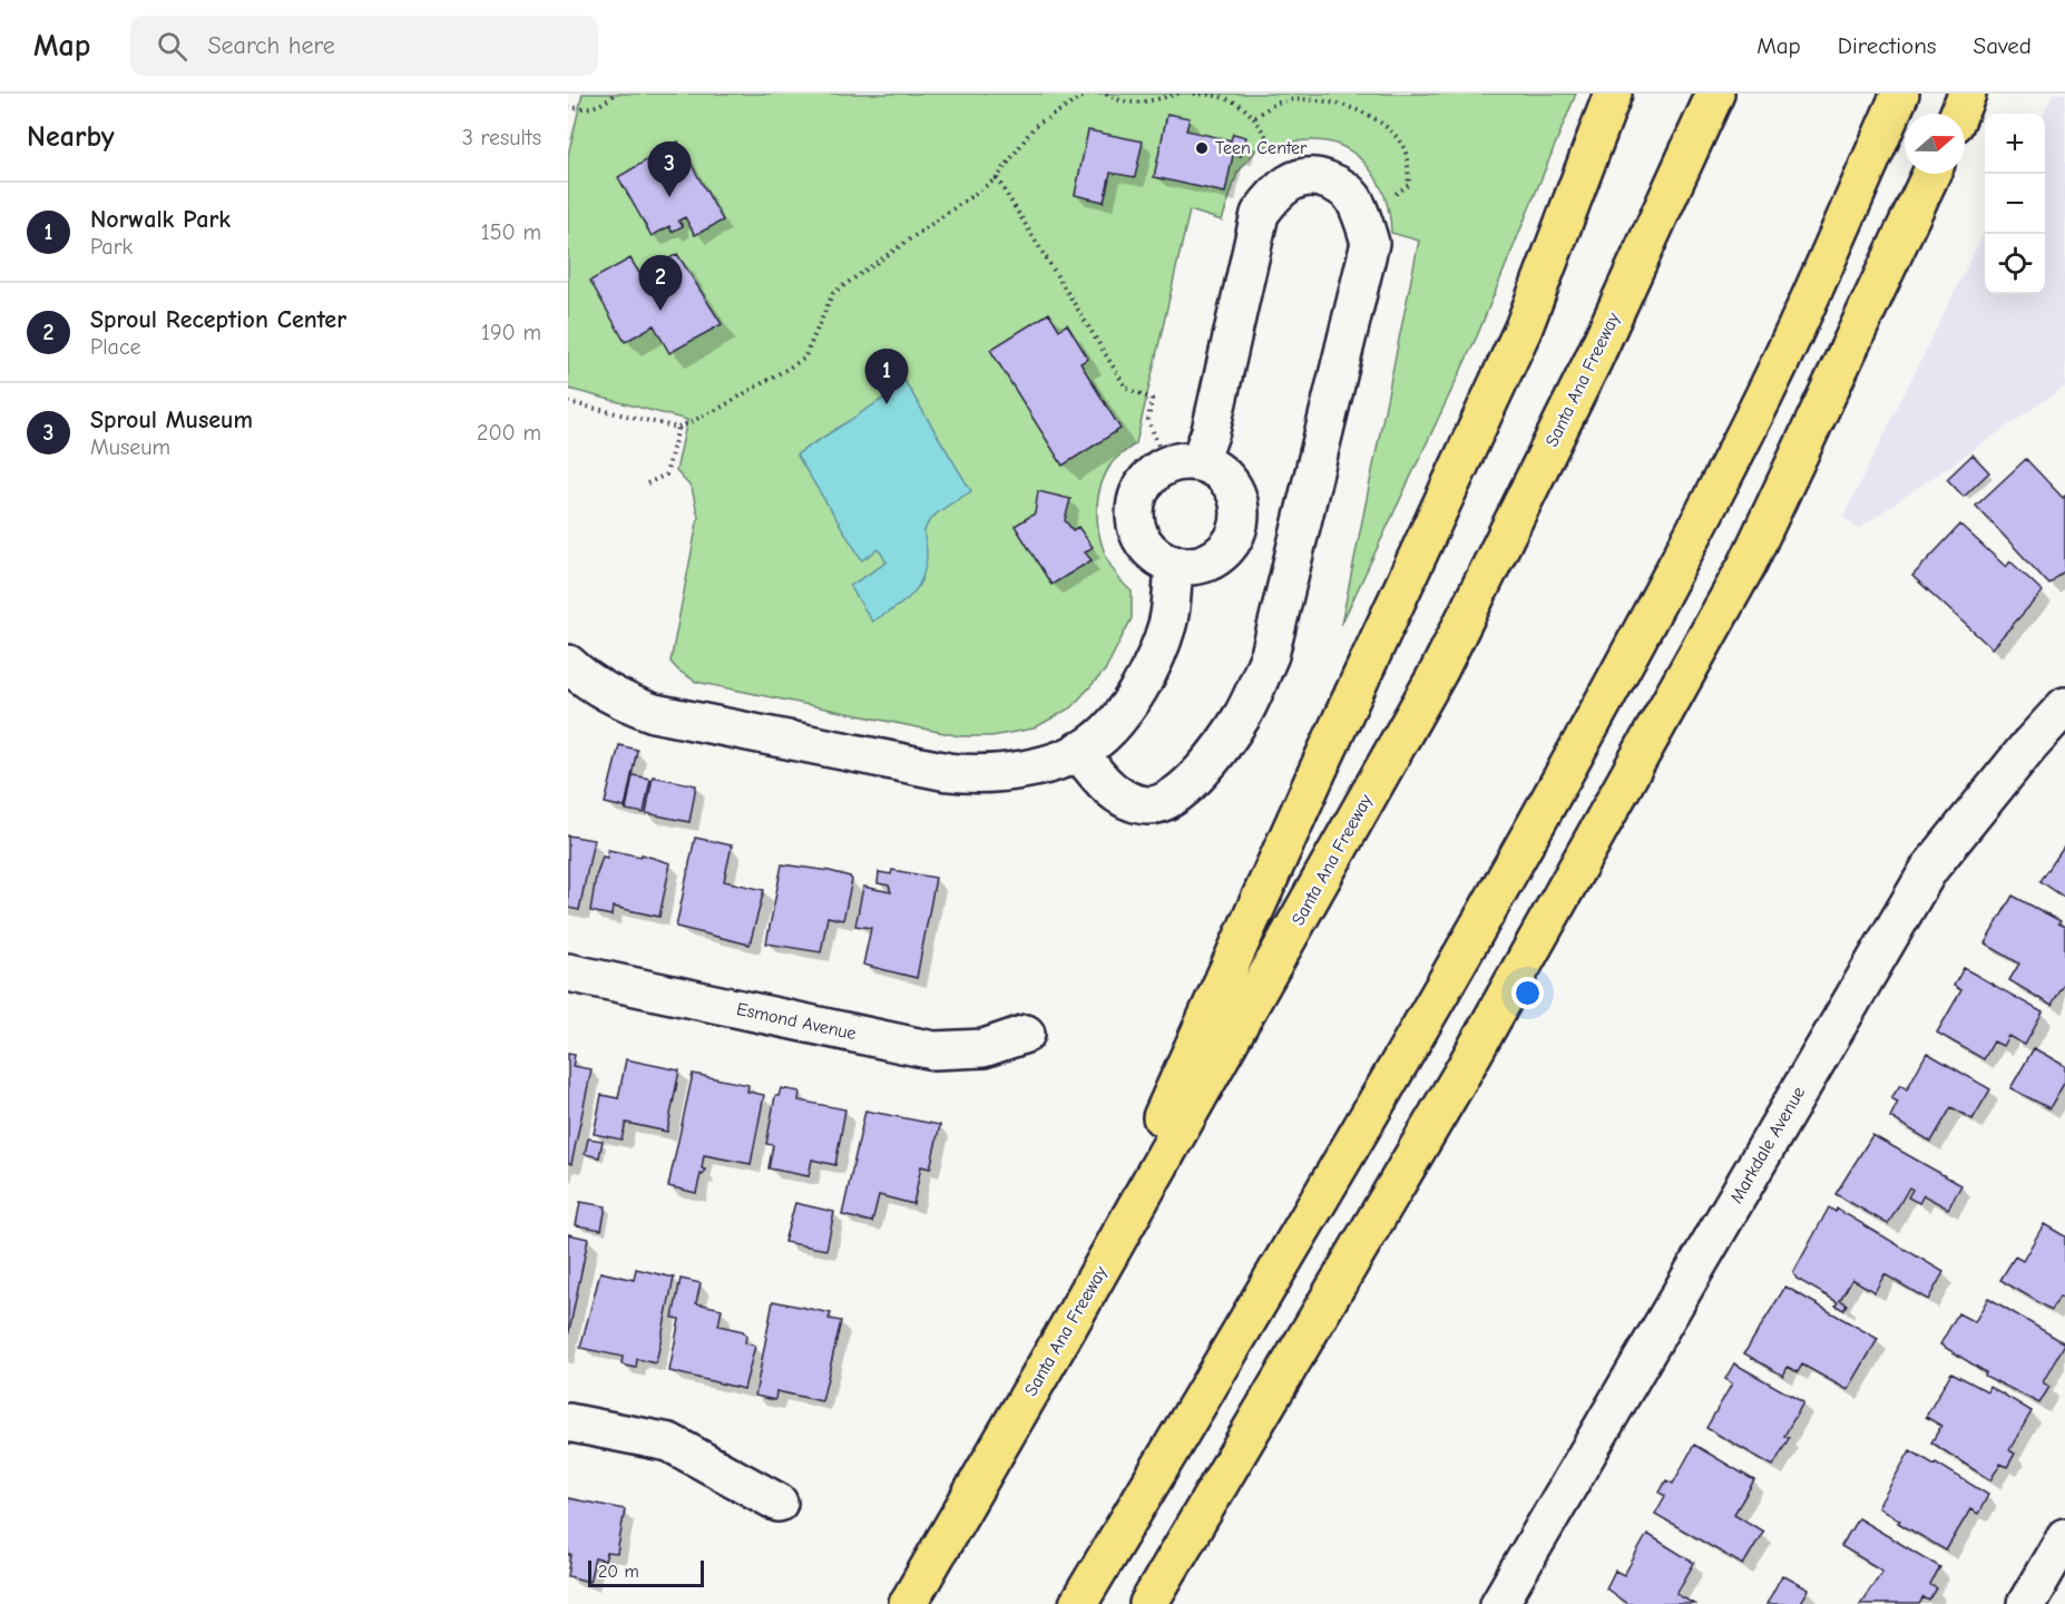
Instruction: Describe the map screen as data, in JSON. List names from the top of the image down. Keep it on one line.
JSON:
{"streets":{"highway":["Santa Ana Freeway"],"street":["Esmond Avenue","Markdale Avenue"]},"places":["Teen Center"],"scale_bar":"20 m","north":"right","page":{"header":"Map","search":"Search here","nav":["Map","Directions","Saved"],"heading":["Nearby","3 results"],"map_buttons":["+","−"],"pins":["3","2","1"],"list":[{"mark":"1","name":"Norwalk Park","note":"Park","value":"150 m"},{"mark":"2","name":"Sproul Reception Center","note":"Place","value":"190 m"},{"mark":"3","name":"Sproul Museum","note":"Museum","value":"200 m"}],"scale":"20 m"}}
